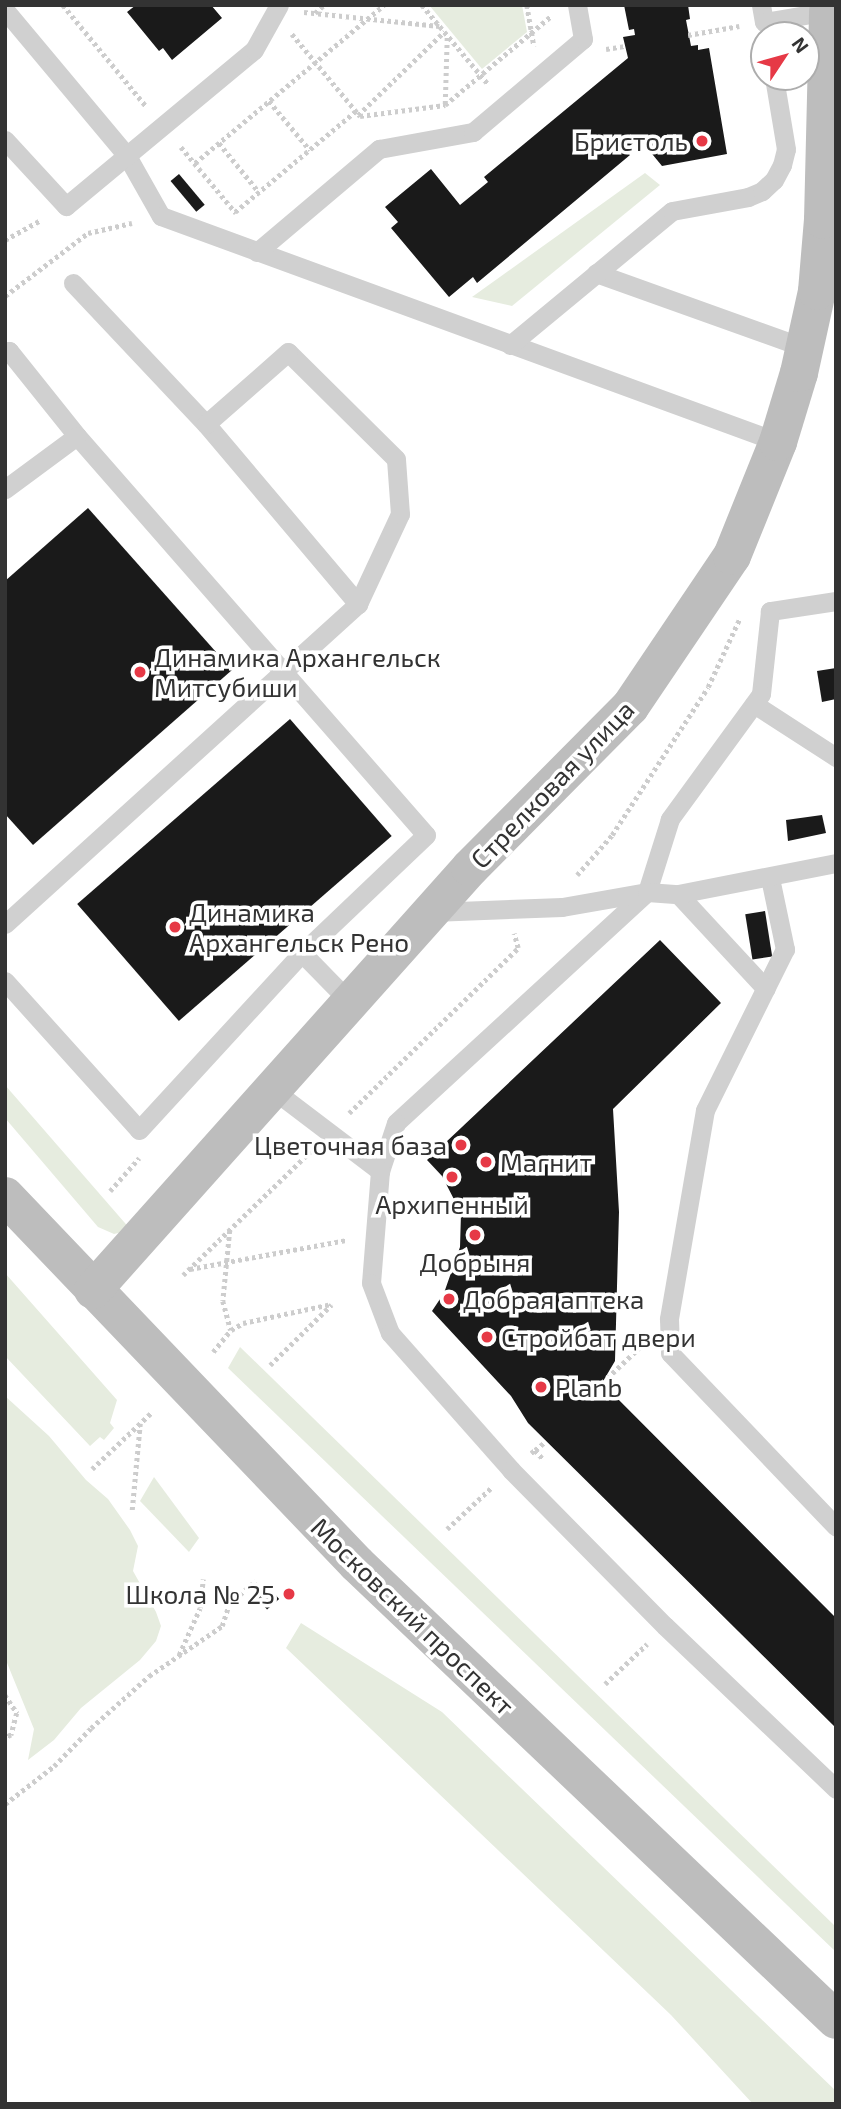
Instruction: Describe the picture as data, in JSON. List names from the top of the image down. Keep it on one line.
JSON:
{"streets":{"street":["Стрелковая улица","Московский проспект"]},"crossings":[["Стрелковая улица","Московский проспект"]],"places":["Бристоль","Динамика Архангельск Митсубиши","Динамика Архангельск Рено","Цветочная база","Магнит","Архипенный","Добрыня","Добрая аптека","Стройбат двери","Planb","Школа № 25"],"north":"top right"}
